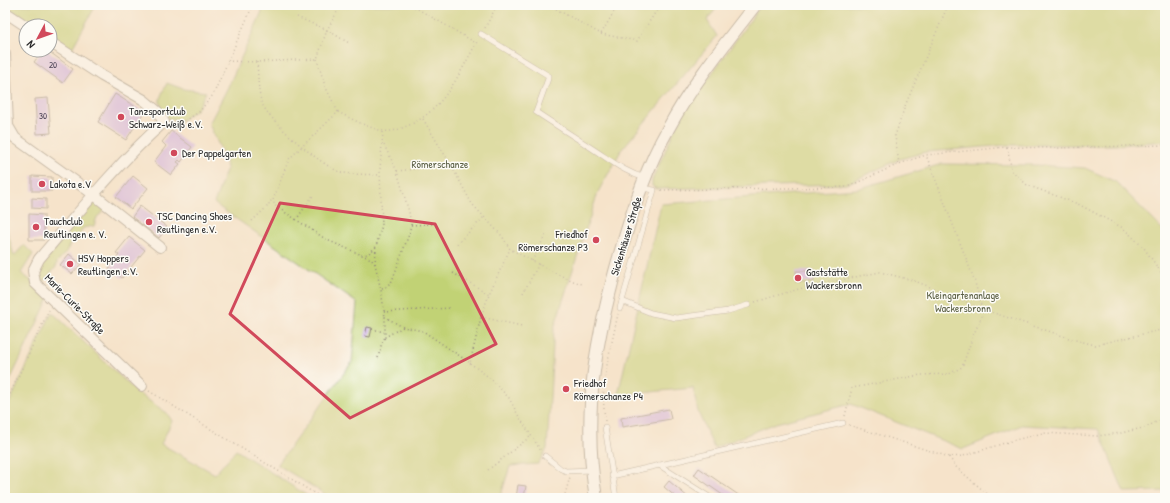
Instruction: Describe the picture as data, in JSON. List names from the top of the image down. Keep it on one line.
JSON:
{"streets":{"street":["Sickenhäuser Straße","Marie-Curie-Straße"]},"parks":["Römerschanze","Kleingartenanlage Wackersbronn"],"places":["Tanzsportclub Schwarz-Weiß e.V.","Der Pappelgarten","Lakota e.V","TSC Dancing Shoes Reutlingen e.V.","Tauchclub Reutlingen e. V.","Friedhof Römerschanze P3","HSV Hoppers Reutlingen e.V.","Gaststätte Wackersbronn","Friedhof Römerschanze P4"],"house_numbers":["20","30"],"north":"bottom left"}
